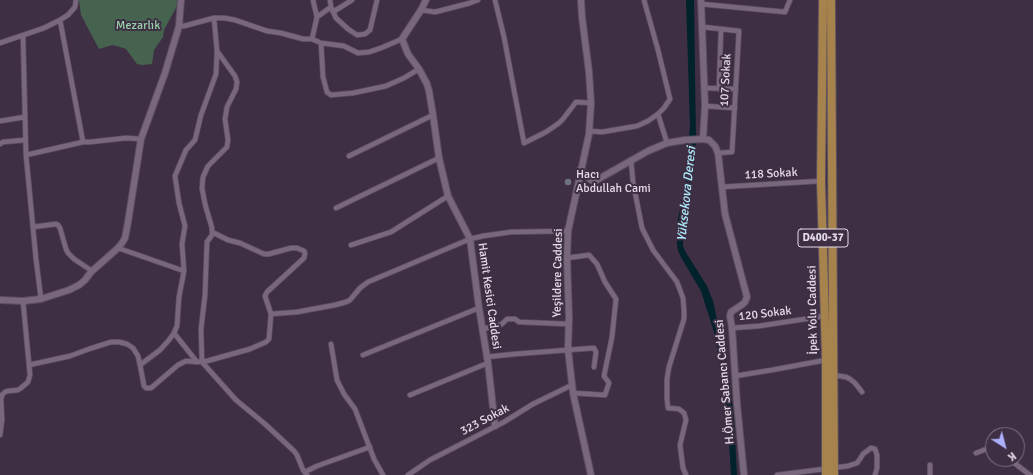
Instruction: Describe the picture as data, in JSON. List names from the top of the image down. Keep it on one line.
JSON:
{"streets":{"highway":["D400-37","İpek Yolu Caddesi"],"street":["107 Sokak","118 Sokak","Yeşildere Caddesi","Hamit Kesici Caddesi","120 Sokak","H.Ömer Sabancı Caddesi","323 Sokak"]},"crossings":[["107 Sokak","H.Ömer Sabancı Caddesi"],["118 Sokak","İpek Yolu Caddesi"],["118 Sokak","H.Ömer Sabancı Caddesi"],["Yeşildere Caddesi","323 Sokak"],["Hamit Kesici Caddesi","323 Sokak"],["İpek Yolu Caddesi","120 Sokak"],["120 Sokak","H.Ömer Sabancı Caddesi"]],"water":["Yüksekova Deresi"],"parks":["Mezarlık"],"places":["Hacı Abdullah Cami"],"north":"bottom right"}
